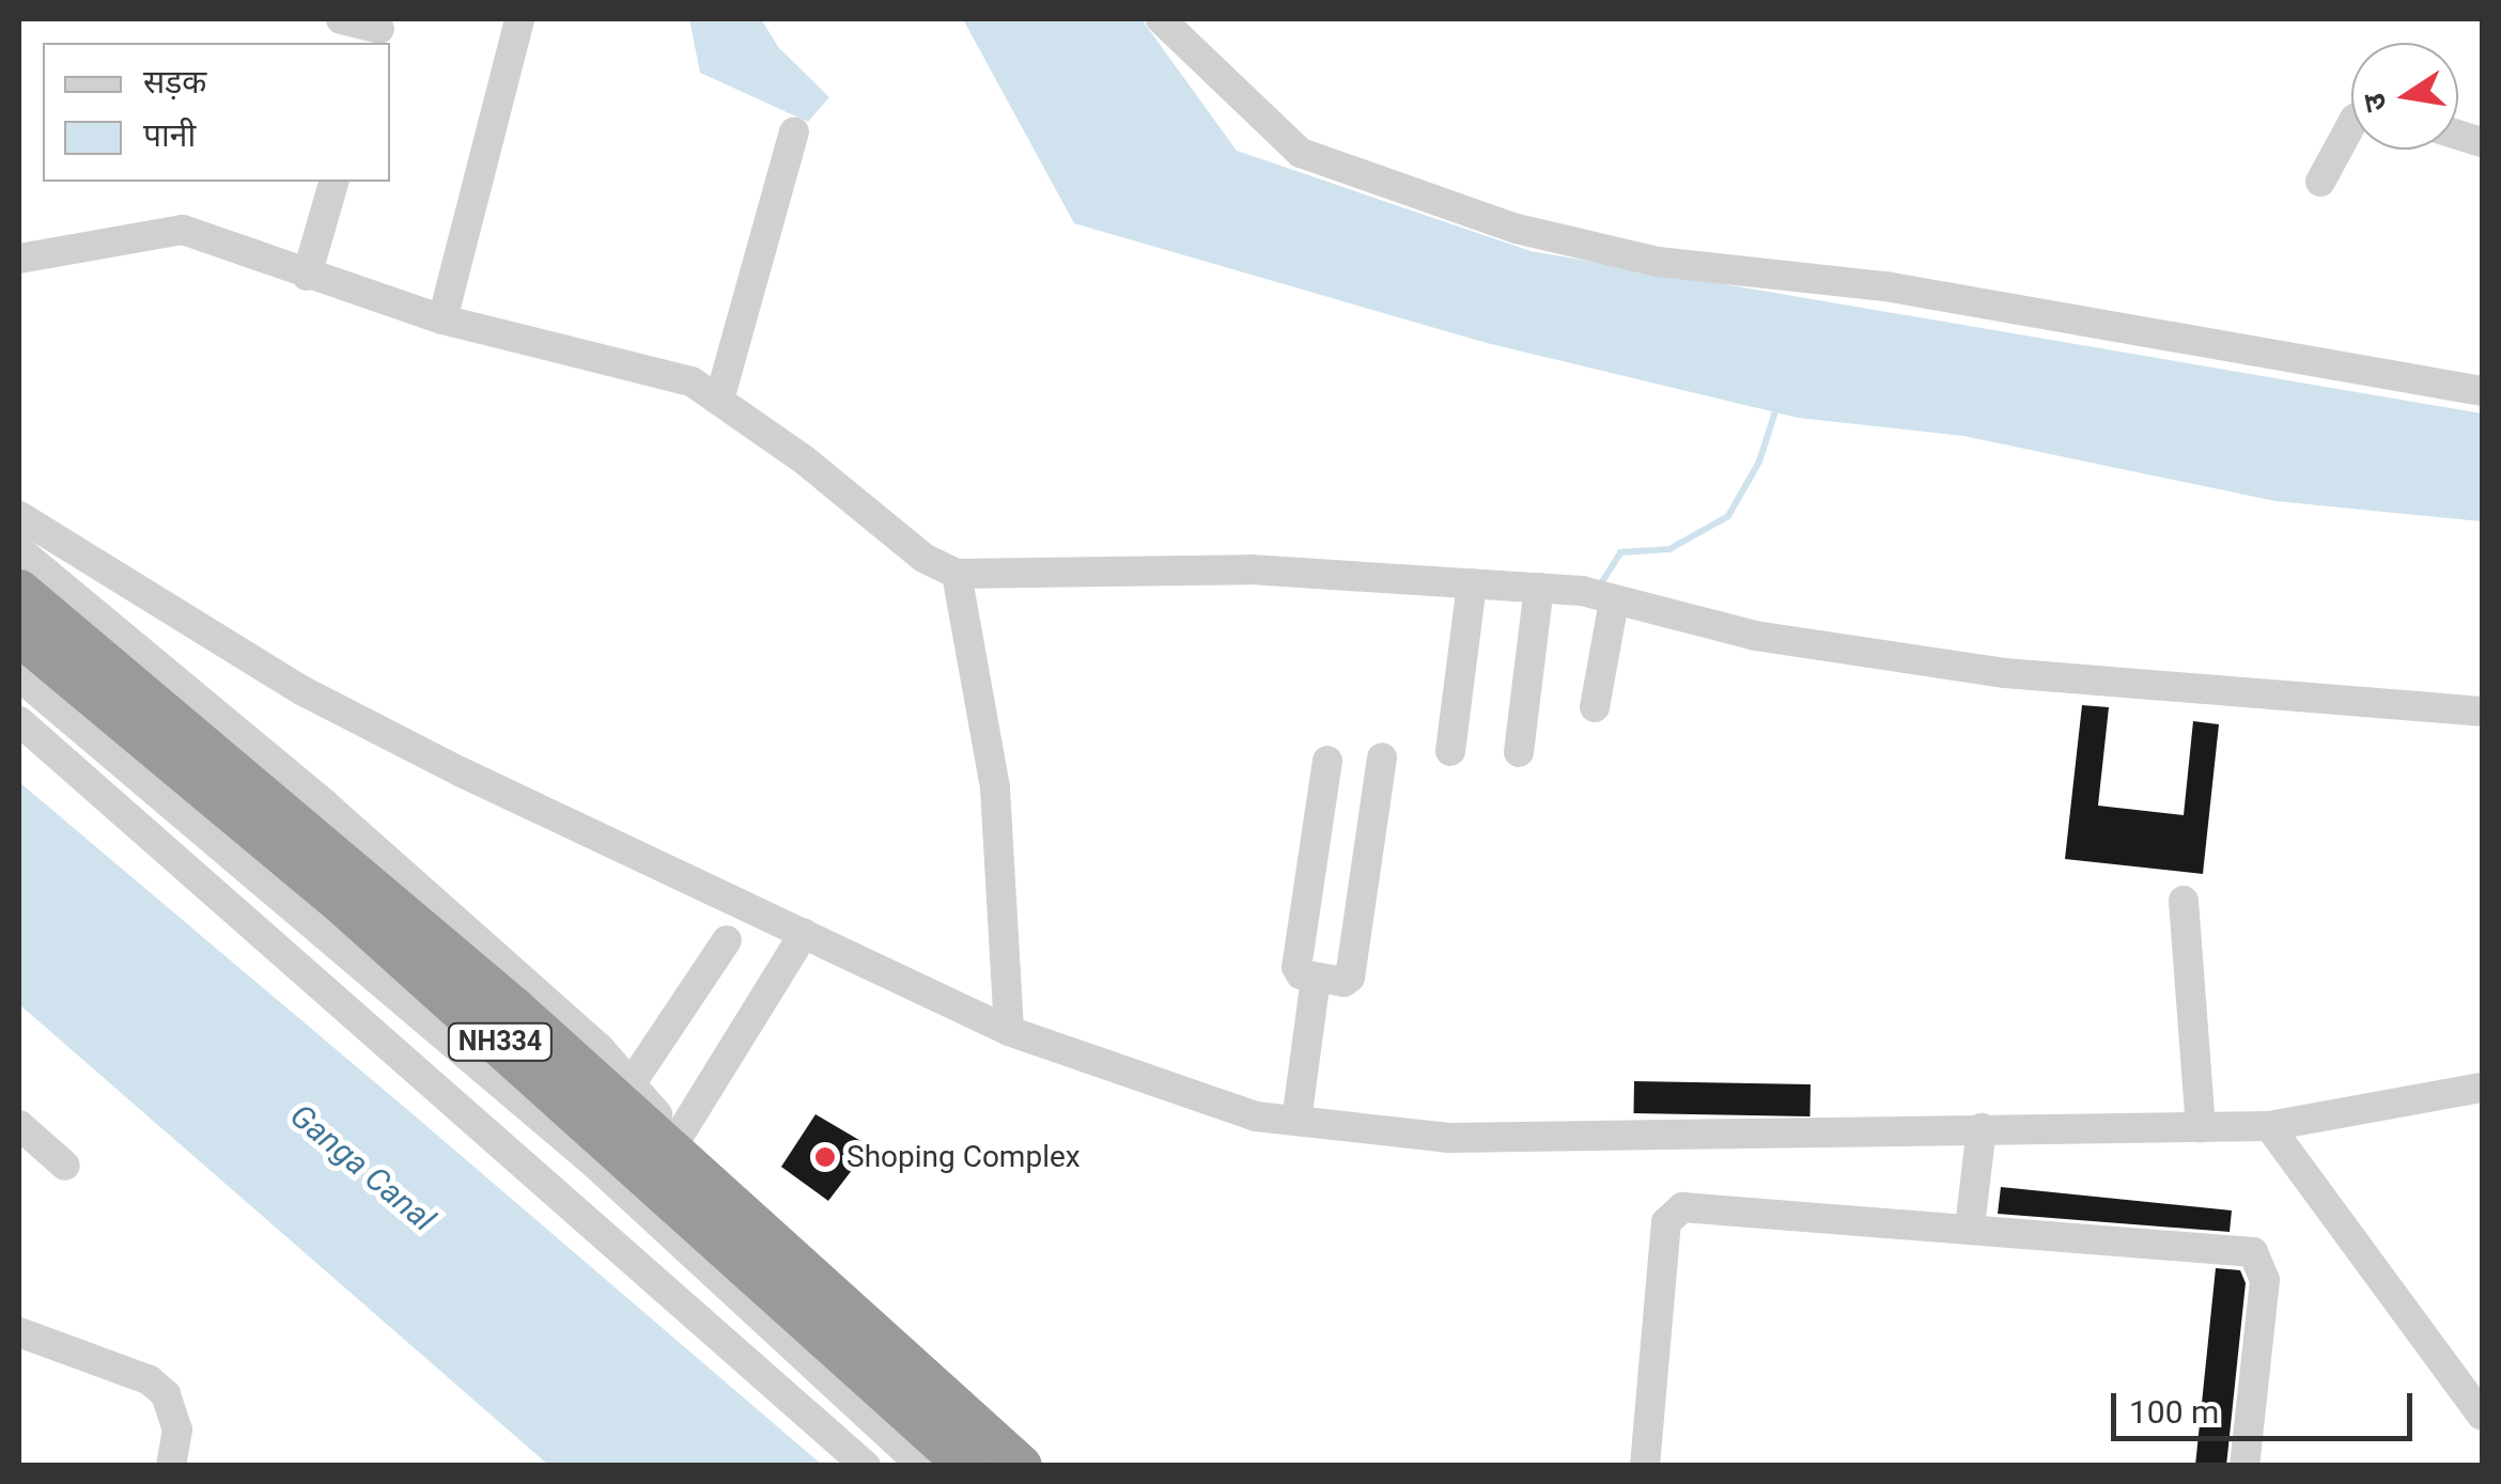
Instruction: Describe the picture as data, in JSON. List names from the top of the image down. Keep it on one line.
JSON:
{"streets":{"highway":["NH334"]},"water":["Ganga Canal"],"places":["Shoping Complex"],"legend":["सड़क","पानी"],"scale_bar":"100 m","north":"left"}
